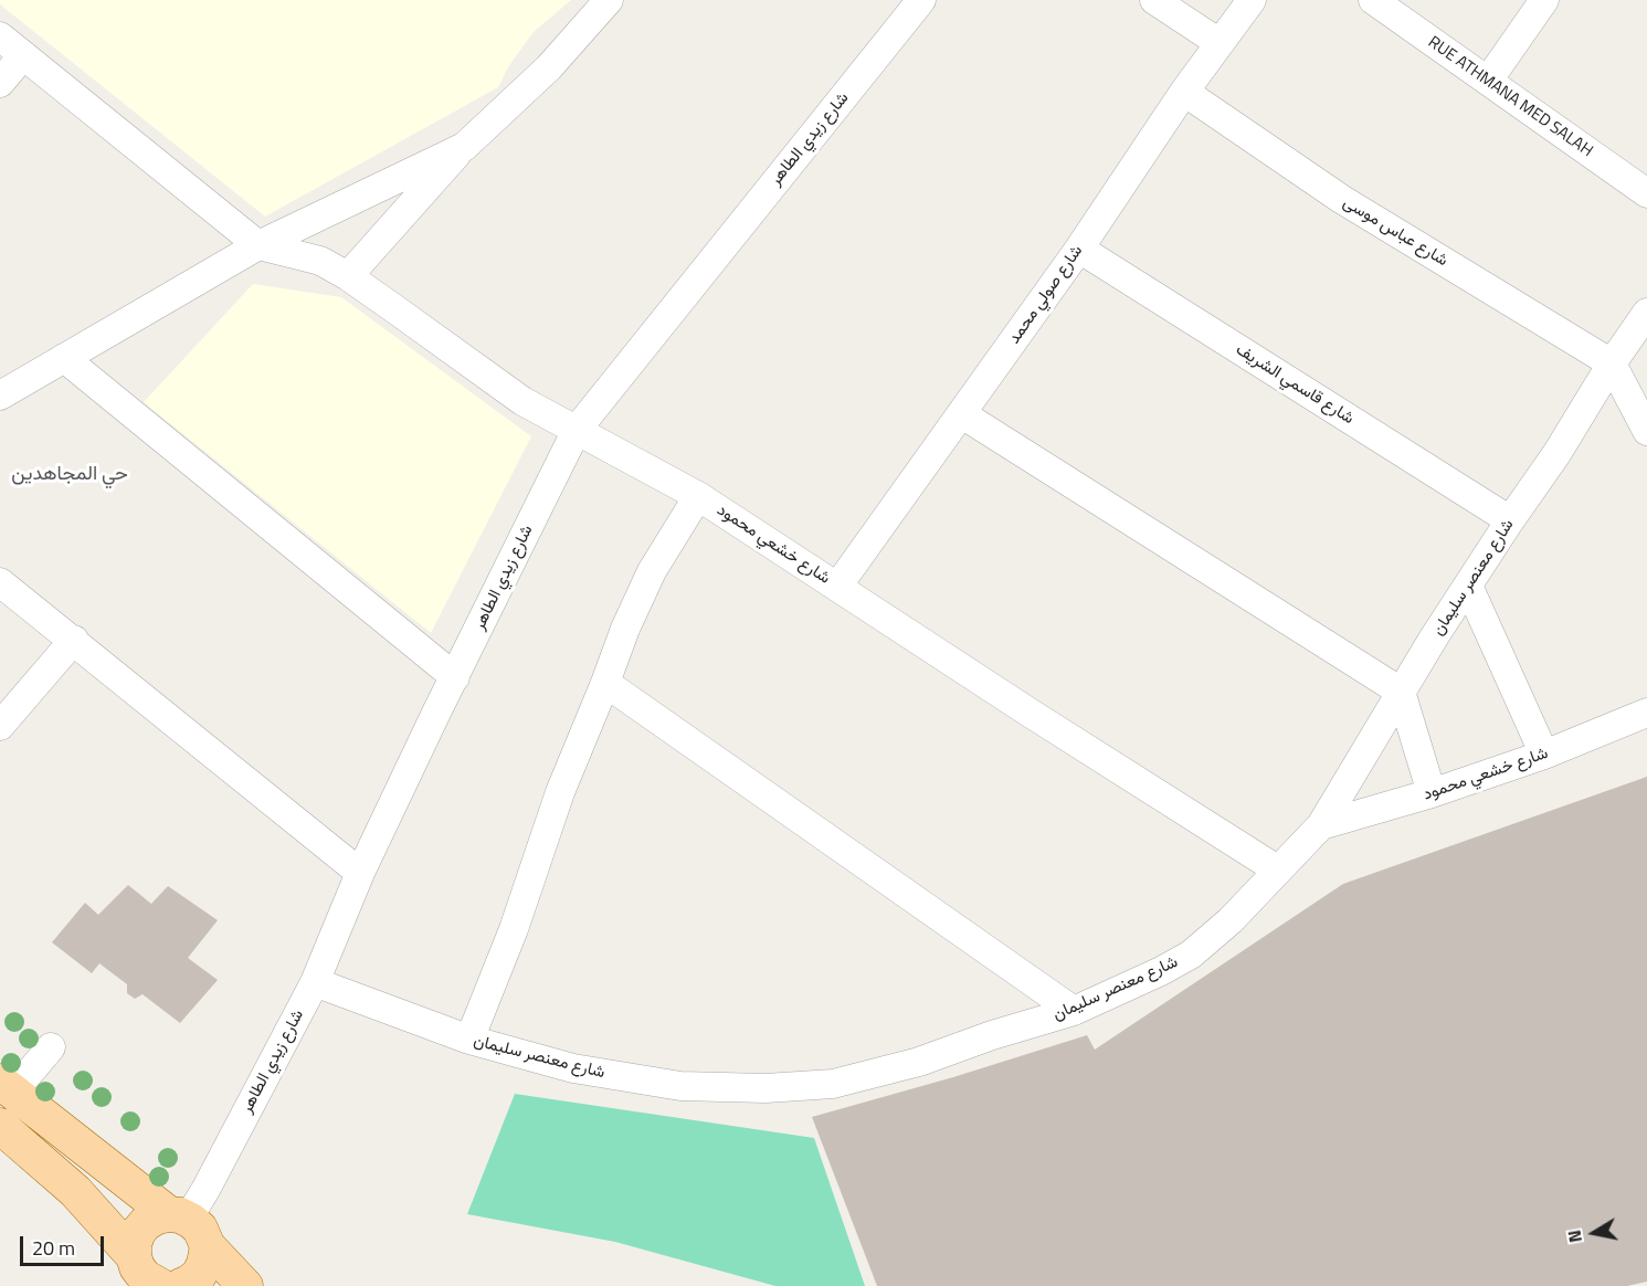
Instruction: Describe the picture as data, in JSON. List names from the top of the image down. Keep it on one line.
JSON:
{"streets":{"street":["RUE ATHMANA MED SALAH","شارع زيدي الطاهر","شارع عباس موسى","شارع صولي محمد","شارع قاسمي الشريف","شارع خشعي محمود","شارع معنصر سليمان"]},"crossings":[["شارع زيدي الطاهر","شارع خشعي محمود"],["شارع زيدي الطاهر","شارع معنصر سليمان"],["شارع عباس موسى","شارع صولي محمد"],["شارع عباس موسى","شارع معنصر سليمان"],["شارع صولي محمد","شارع قاسمي الشريف"],["شارع صولي محمد","شارع خشعي محمود"],["شارع قاسمي الشريف","شارع معنصر سليمان"],["شارع خشعي محمود","شارع معنصر سليمان"]],"districts":["حي المجاهدين"],"scale_bar":"20 m","north":"left"}
